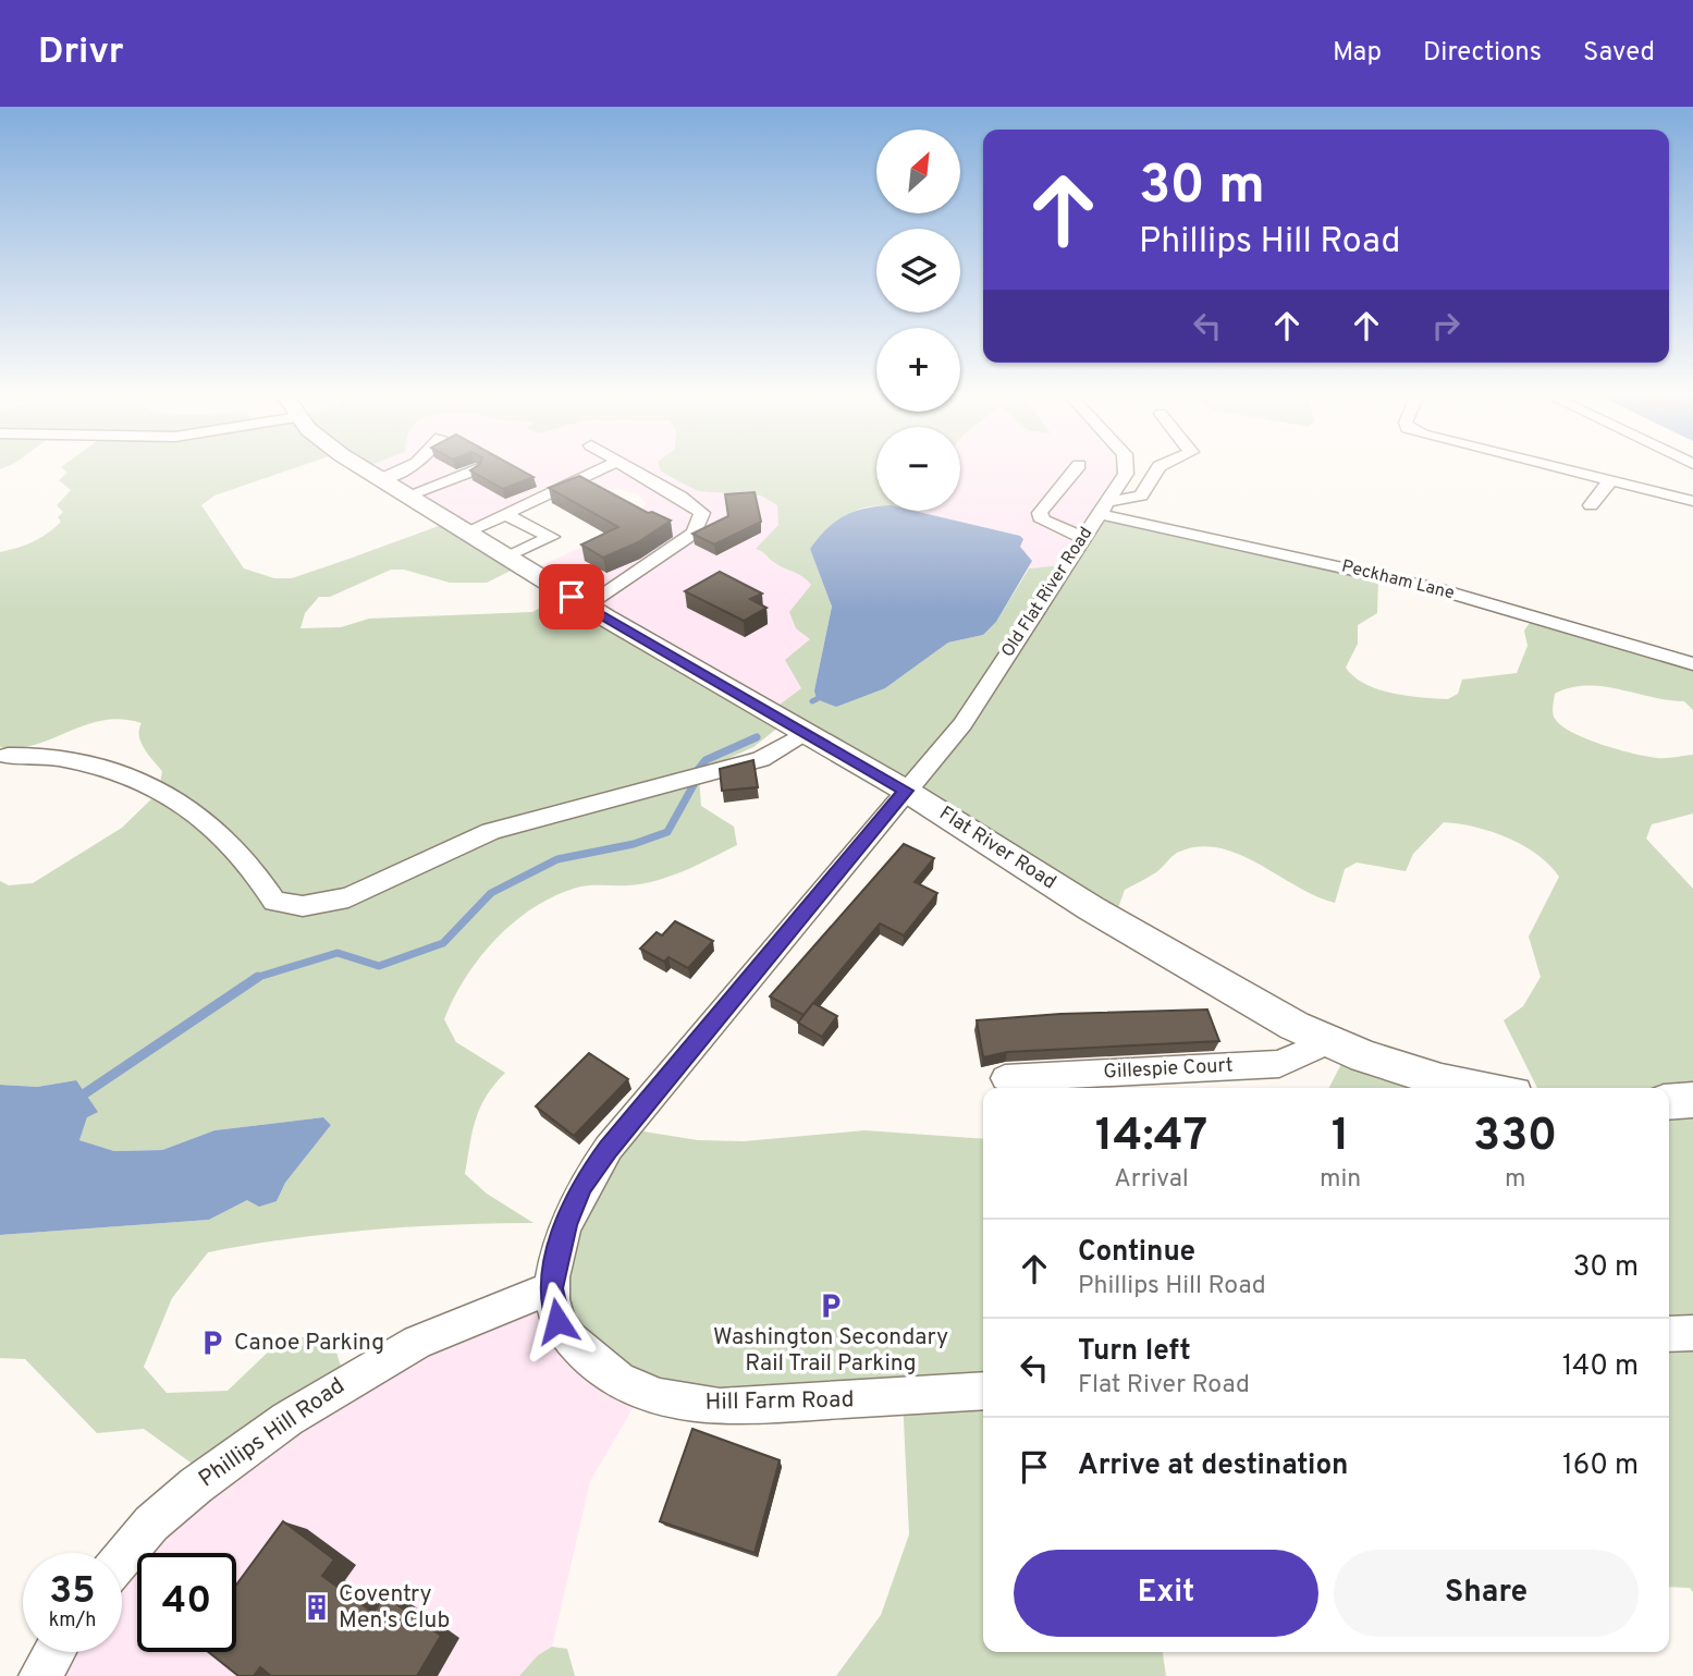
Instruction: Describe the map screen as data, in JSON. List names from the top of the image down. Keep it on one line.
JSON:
{"streets":{"main road":["Flat River Road"],"street":["Peckham Lane","Old Flat River Road","Gillespie Court","Hill Farm Road","Phillips Hill Road"]},"crossings":[["Peckham Lane","Old Flat River Road"],["Old Flat River Road","Flat River Road"],["Old Flat River Road","Hill Farm Road"],["Flat River Road","Gillespie Court"],["Flat River Road","Hill Farm Road"],["Hill Farm Road","Phillips Hill Road"]],"places":{"parking":["Washington Secondary Rail Trail Parking","Canoe Parking"],"building":["Coventry Men's Club"]},"north":"top right","page":{"header":"Drivr","nav":["Map","Directions","Saved"],"map_buttons":["+","−"],"turn":["30 m","Phillips Hill Road"],"eta":["14:47","Arrival","1","min","330","m"],"list":[{"name":"Continue","note":"Phillips Hill Road","value":"30 m"},{"name":"Turn left","note":"Flat River Road","value":"140 m"},{"name":"Arrive at destination","value":"160 m"}],"buttons":["Exit","Share"],"speed":"35 km/h","limit":"40"}}
